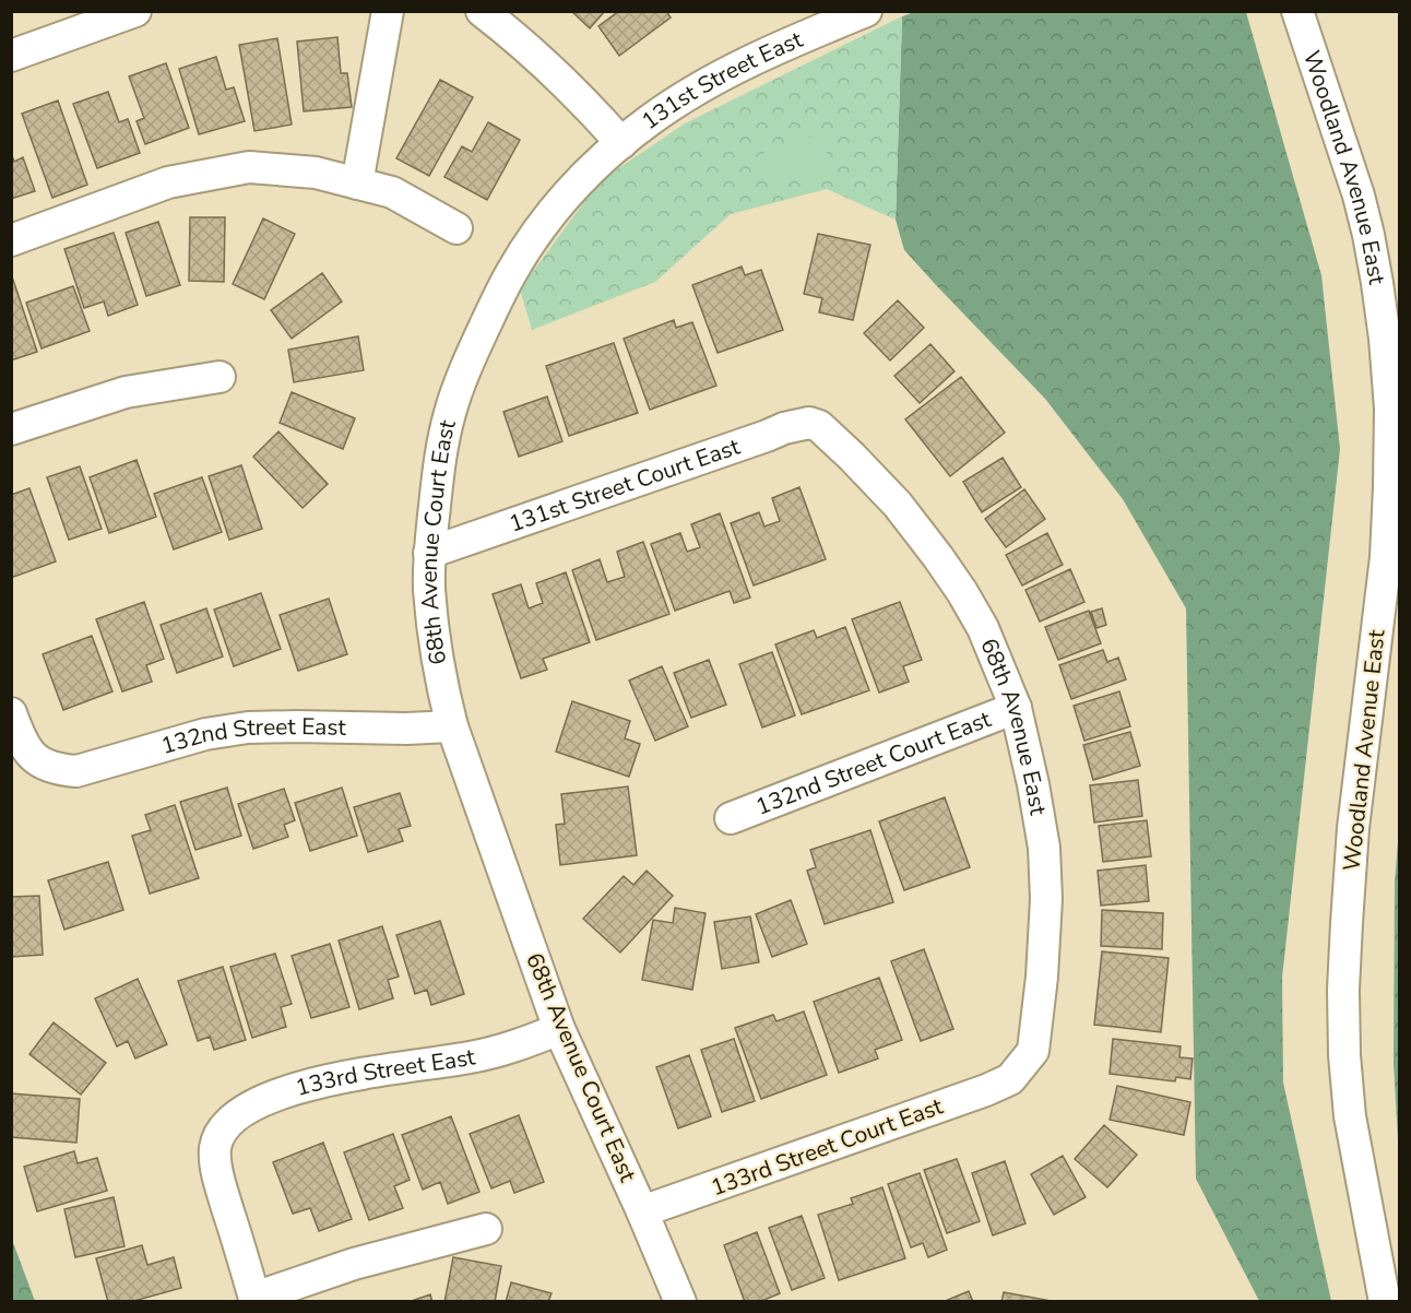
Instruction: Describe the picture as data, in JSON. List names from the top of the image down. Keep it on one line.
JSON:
{"streets":{"street":["131st Street East","Woodland Avenue East","131st Street Court East","68th Avenue Court East","68th Avenue East","132nd Street East","132nd Street Court East","133rd Street East","133rd Street Court East"]},"crossings":[["131st Street East","68th Avenue Court East"],["131st Street Court East","68th Avenue Court East"],["131st Street Court East","68th Avenue East"],["68th Avenue Court East","132nd Street East"],["68th Avenue Court East","133rd Street East"],["68th Avenue Court East","133rd Street Court East"],["68th Avenue East","132nd Street Court East"],["68th Avenue East","133rd Street Court East"]]}
